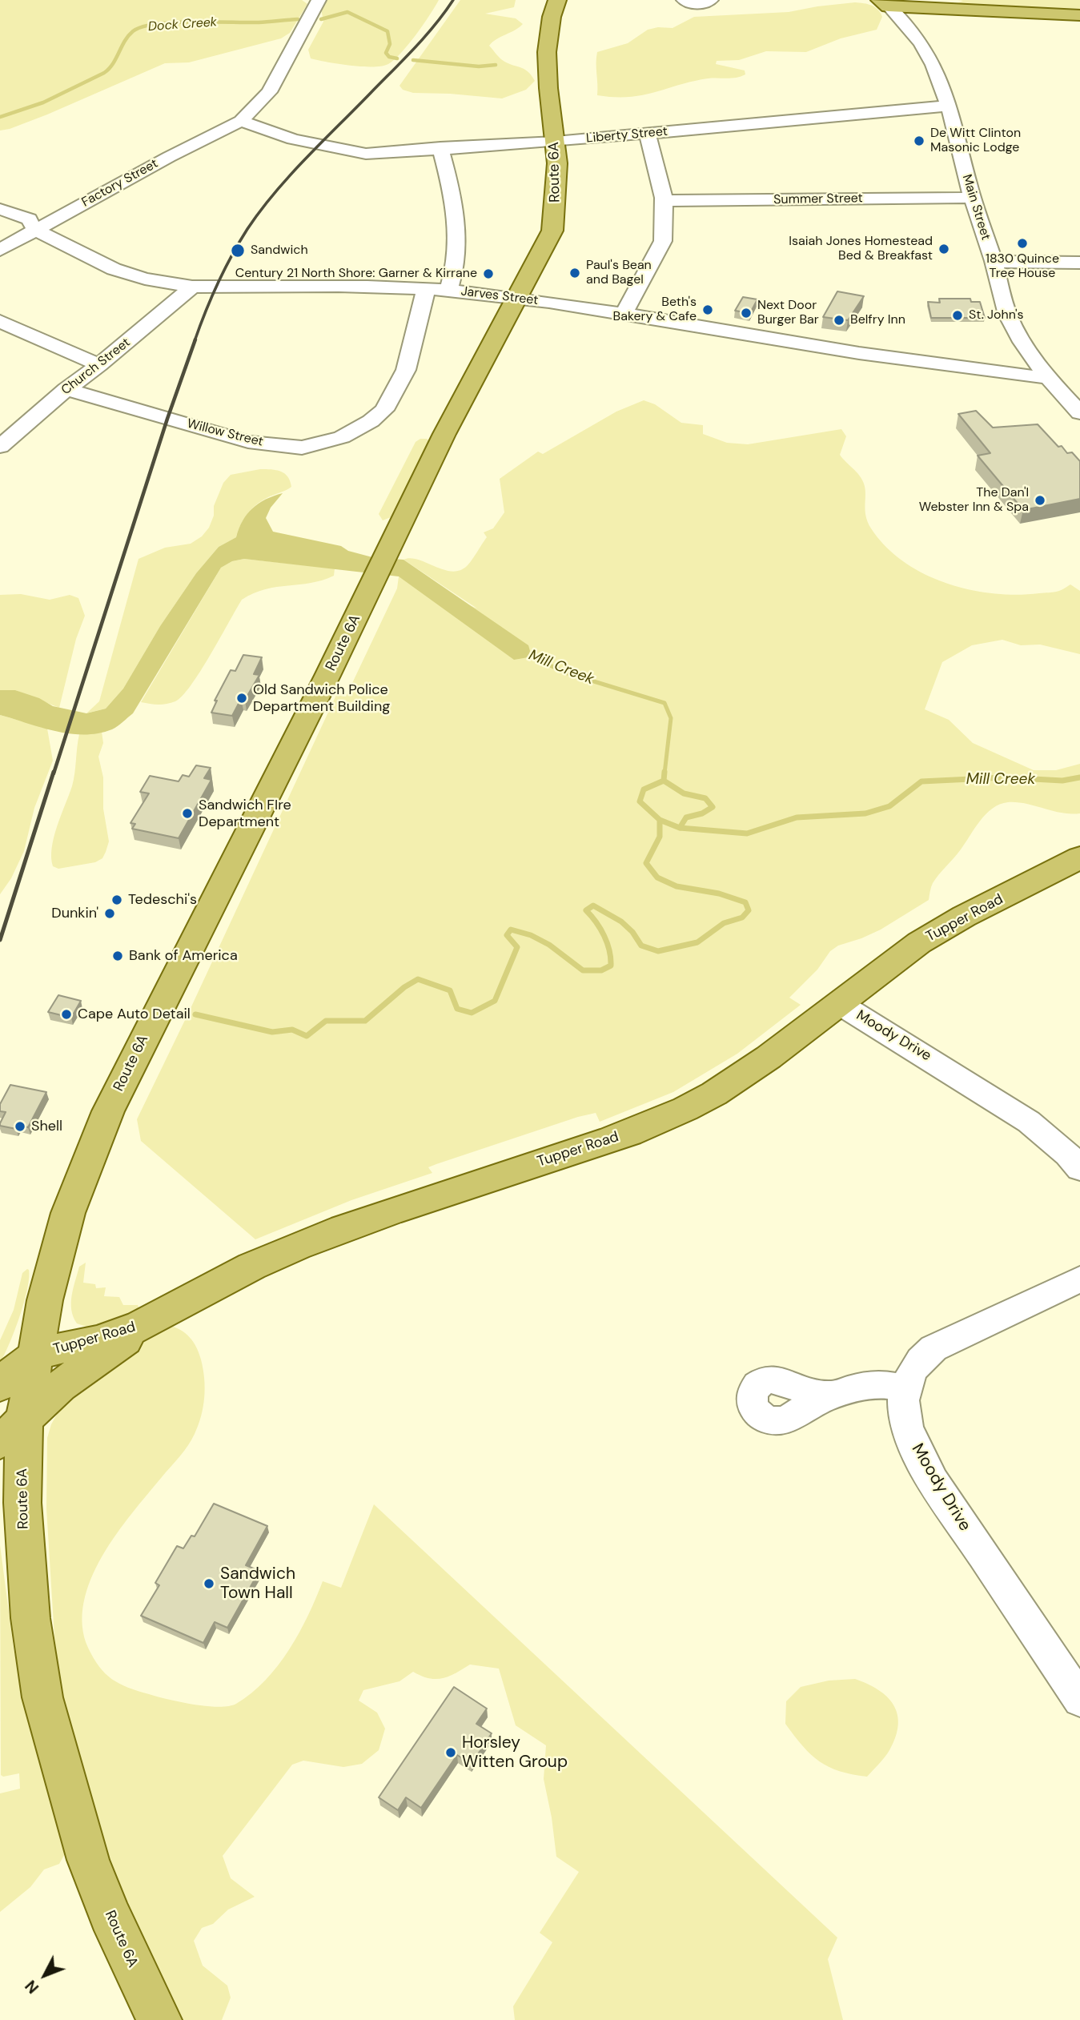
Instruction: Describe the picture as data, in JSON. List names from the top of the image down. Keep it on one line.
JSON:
{"streets":{"main road":["Route 6A","Tupper Road"],"street":["Liberty Street","Factory Street","Summer Street","Main Street","Jarves Street","Church Street","Willow Street","Moody Drive"]},"crossings":[["Liberty Street","Route 6A"],["Liberty Street","Factory Street"],["Liberty Street","Main Street"],["Route 6A","Jarves Street"],["Route 6A","Tupper Road"],["Factory Street","Jarves Street"],["Summer Street","Main Street"],["Main Street","Jarves Street"],["Jarves Street","Church Street"],["Jarves Street","Willow Street"],["Church Street","Willow Street"],["Tupper Road","Moody Drive"]],"water":["Dock Creek","Mill Creek"],"places":["De Witt Clinton Masonic Lodge","1830 Quince Tree House","Isaiah Jones Homestead Bed & Breakfast","Sandwich","Paul's Bean and Bagel","Century 21 North Shore: Garner & Kirrane","Beth's Bakery & Cafe","Next Door Burger Bar","St. John's","Belfry Inn","The Dan'l Webster Inn & Spa","Old Sandwich Police Department Building","Sandwich FIre Department","Tedeschi's","Dunkin'","Bank of America","Cape Auto Detail","Shell","Sandwich Town Hall","Horsley Witten Group"],"north":"bottom left"}
